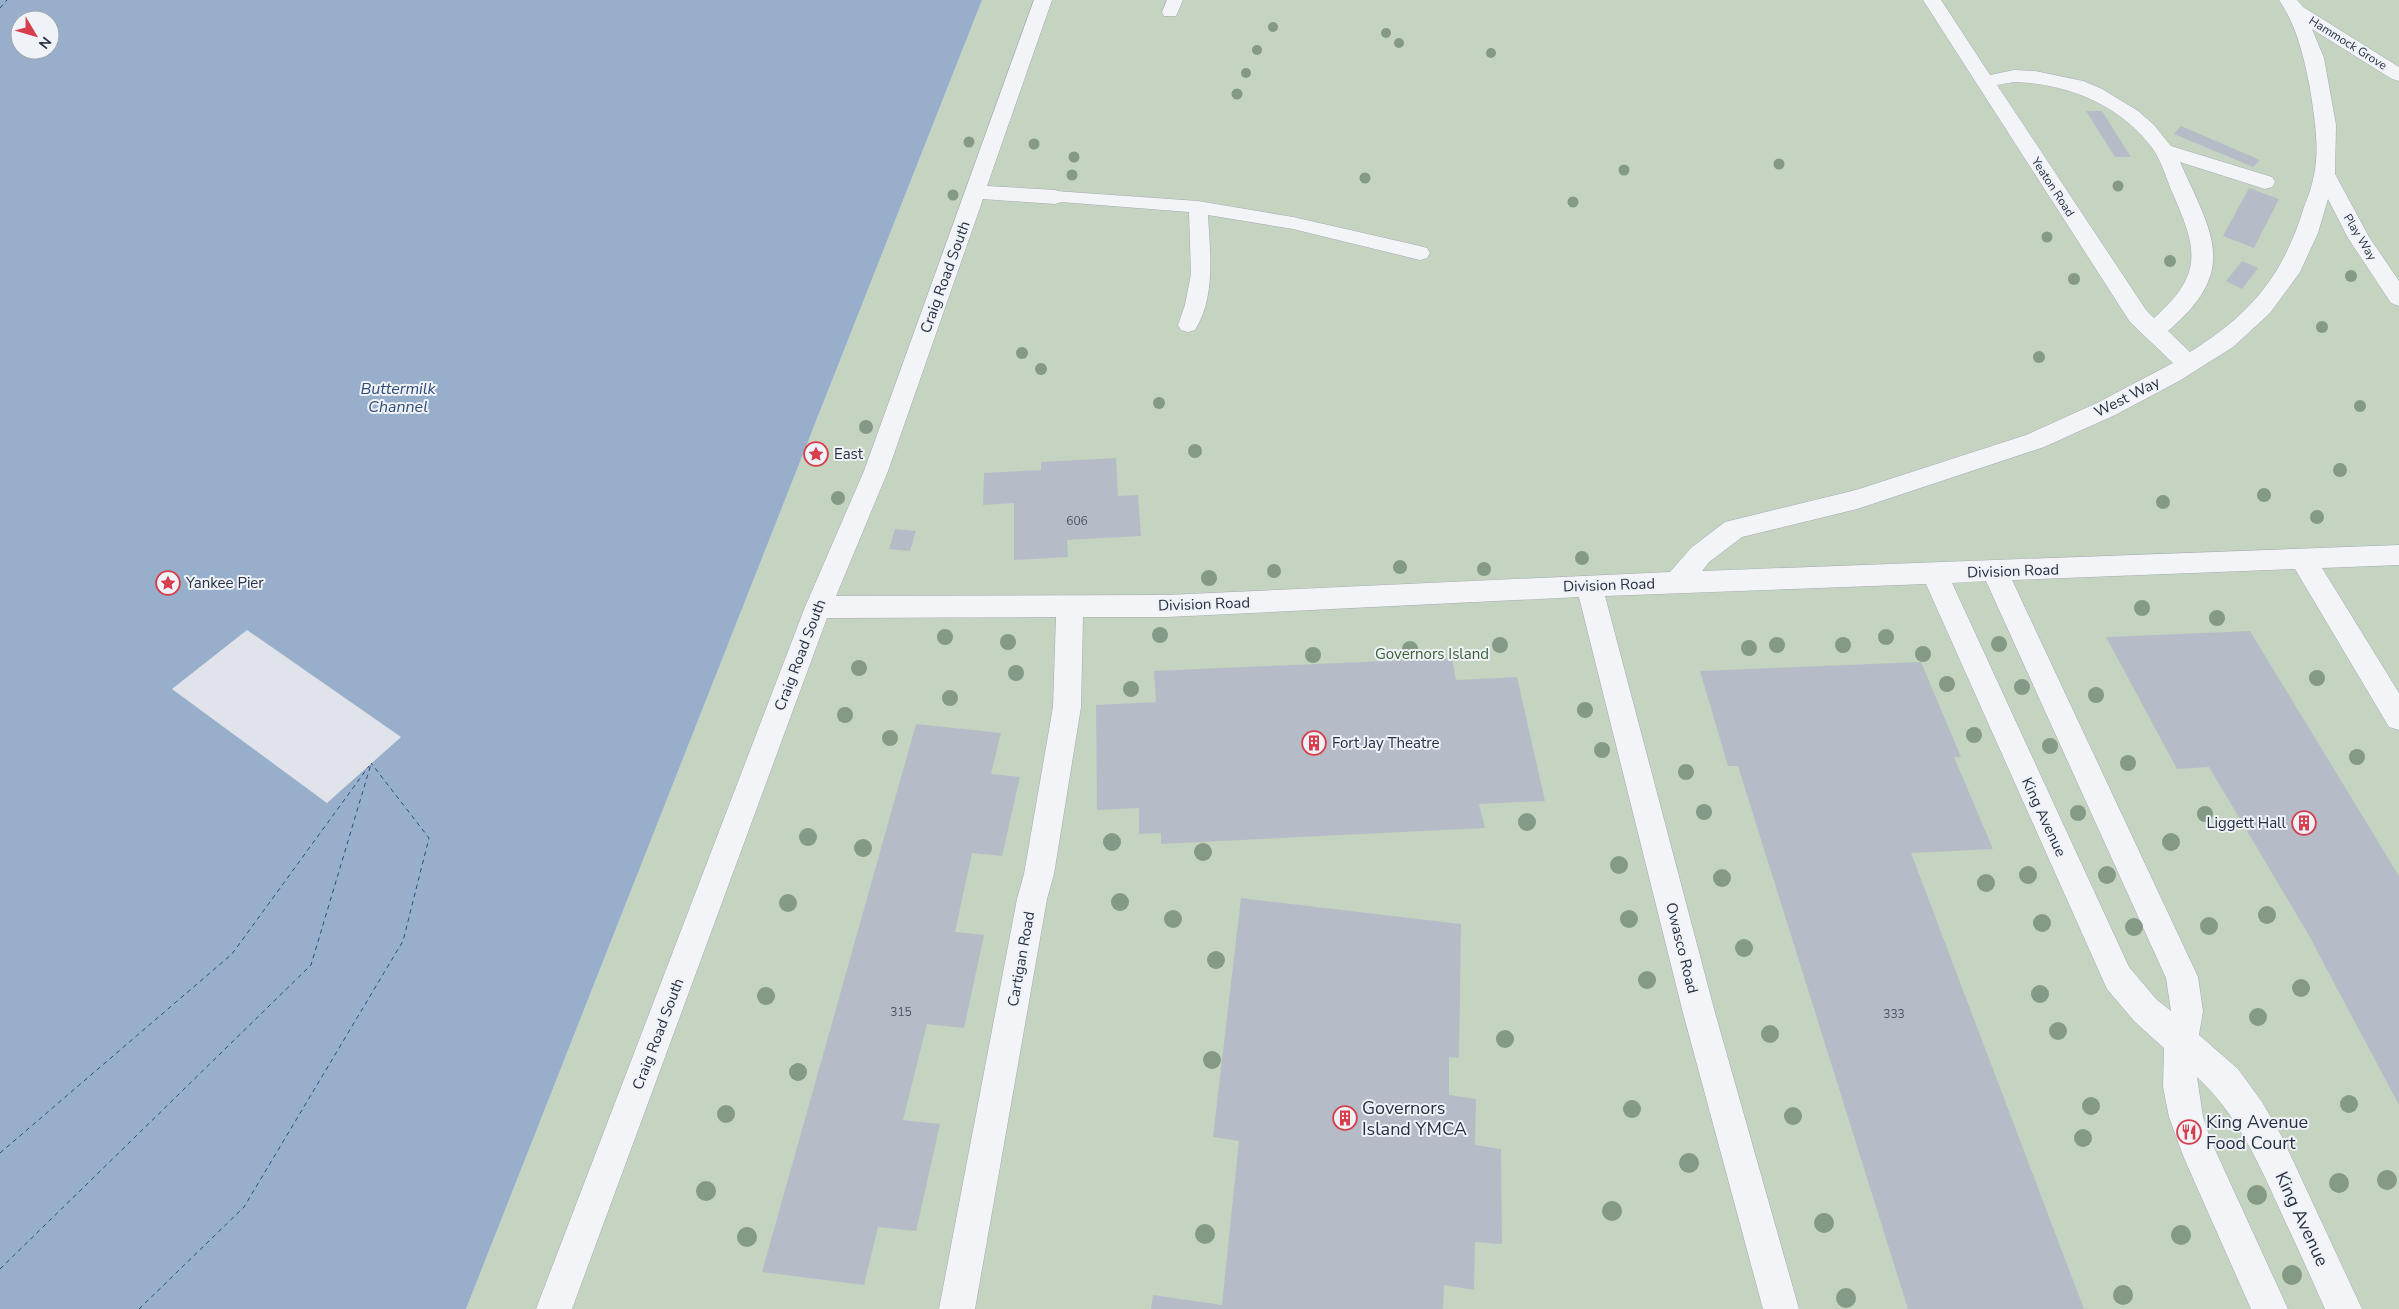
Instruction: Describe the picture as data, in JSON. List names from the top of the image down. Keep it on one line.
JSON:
{"streets":{"street":["Hammock Grove","Yeaton Road","Play Way","Craig Road South","West Way","Division Road","King Avenue","Owasco Road","Cartigan Road"]},"crossings":[["Hammock Grove","West Way"],["Yeaton Road","West Way"],["Play Way","West Way"],["Craig Road South","Division Road"],["West Way","Division Road"],["Division Road","King Avenue"],["Division Road","Owasco Road"],["Division Road","Cartigan Road"]],"water":["Buttermilk Channel"],"parks":["Governors Island"],"places":{"place":["East","Yankee Pier"],"building":["Fort Jay Theatre","Liggett Hall","Governors Island YMCA"],"restaurant":["King Avenue Food Court"]},"house_numbers":["606","315","333"],"north":"bottom right"}
